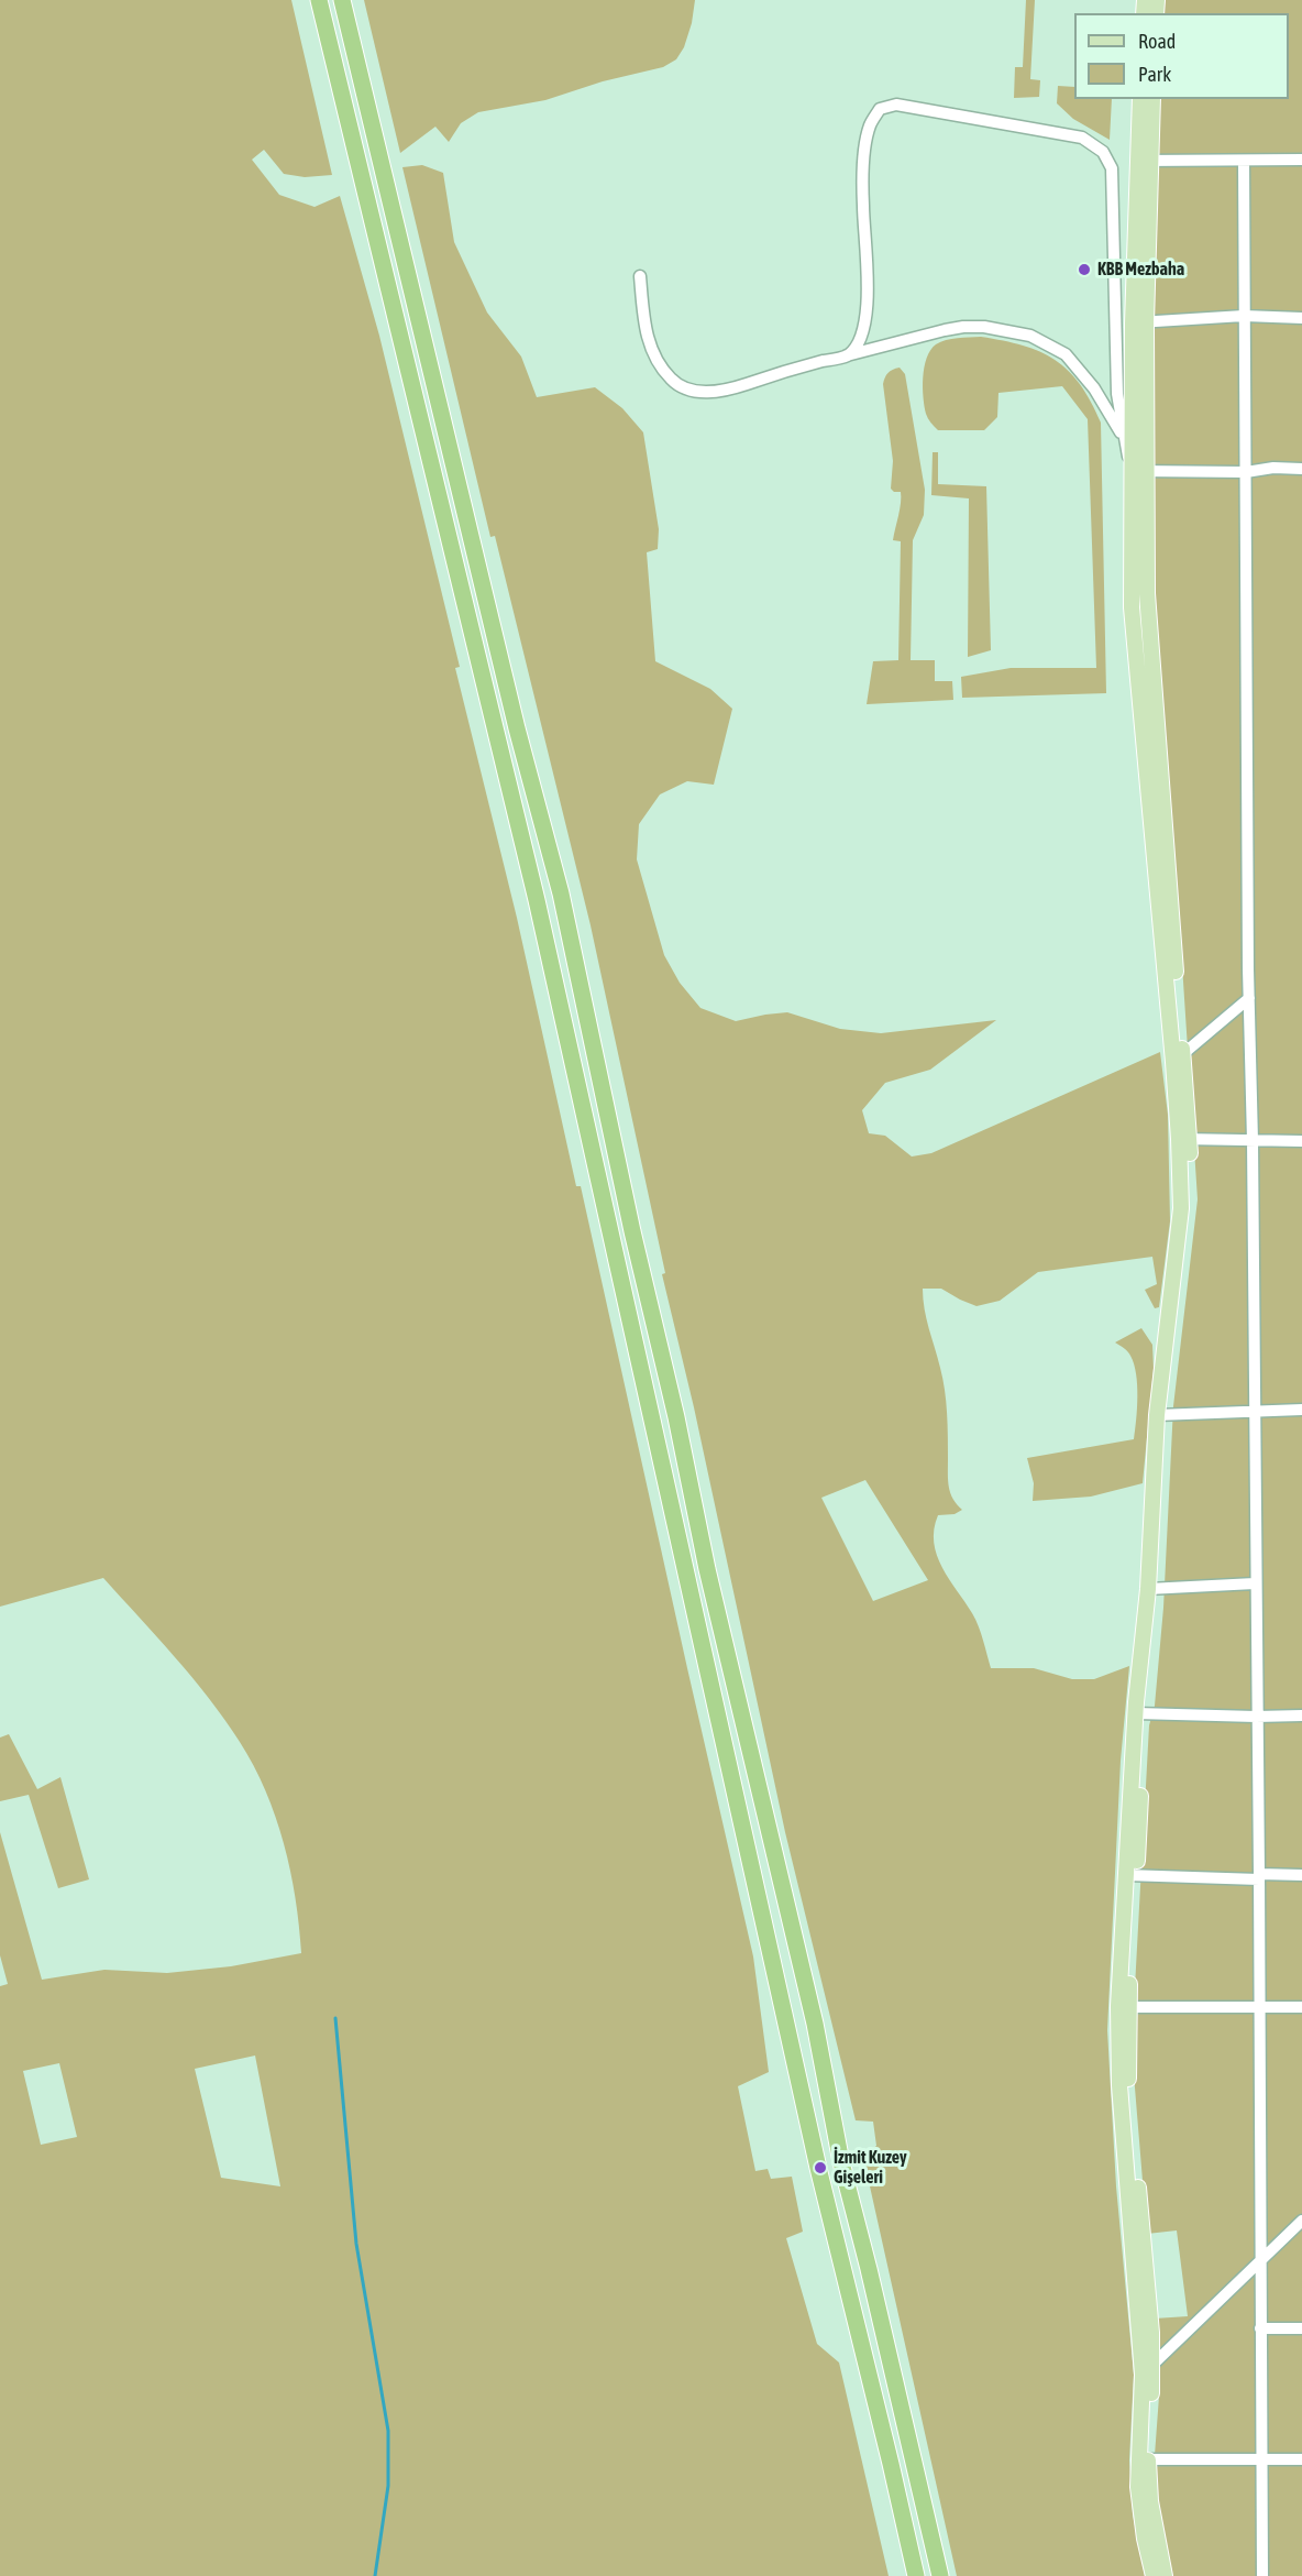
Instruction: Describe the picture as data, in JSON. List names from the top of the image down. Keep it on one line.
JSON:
{"places":["KBB Mezbaha","İzmit Kuzey Gişeleri"],"legend":["Road","Park"]}
